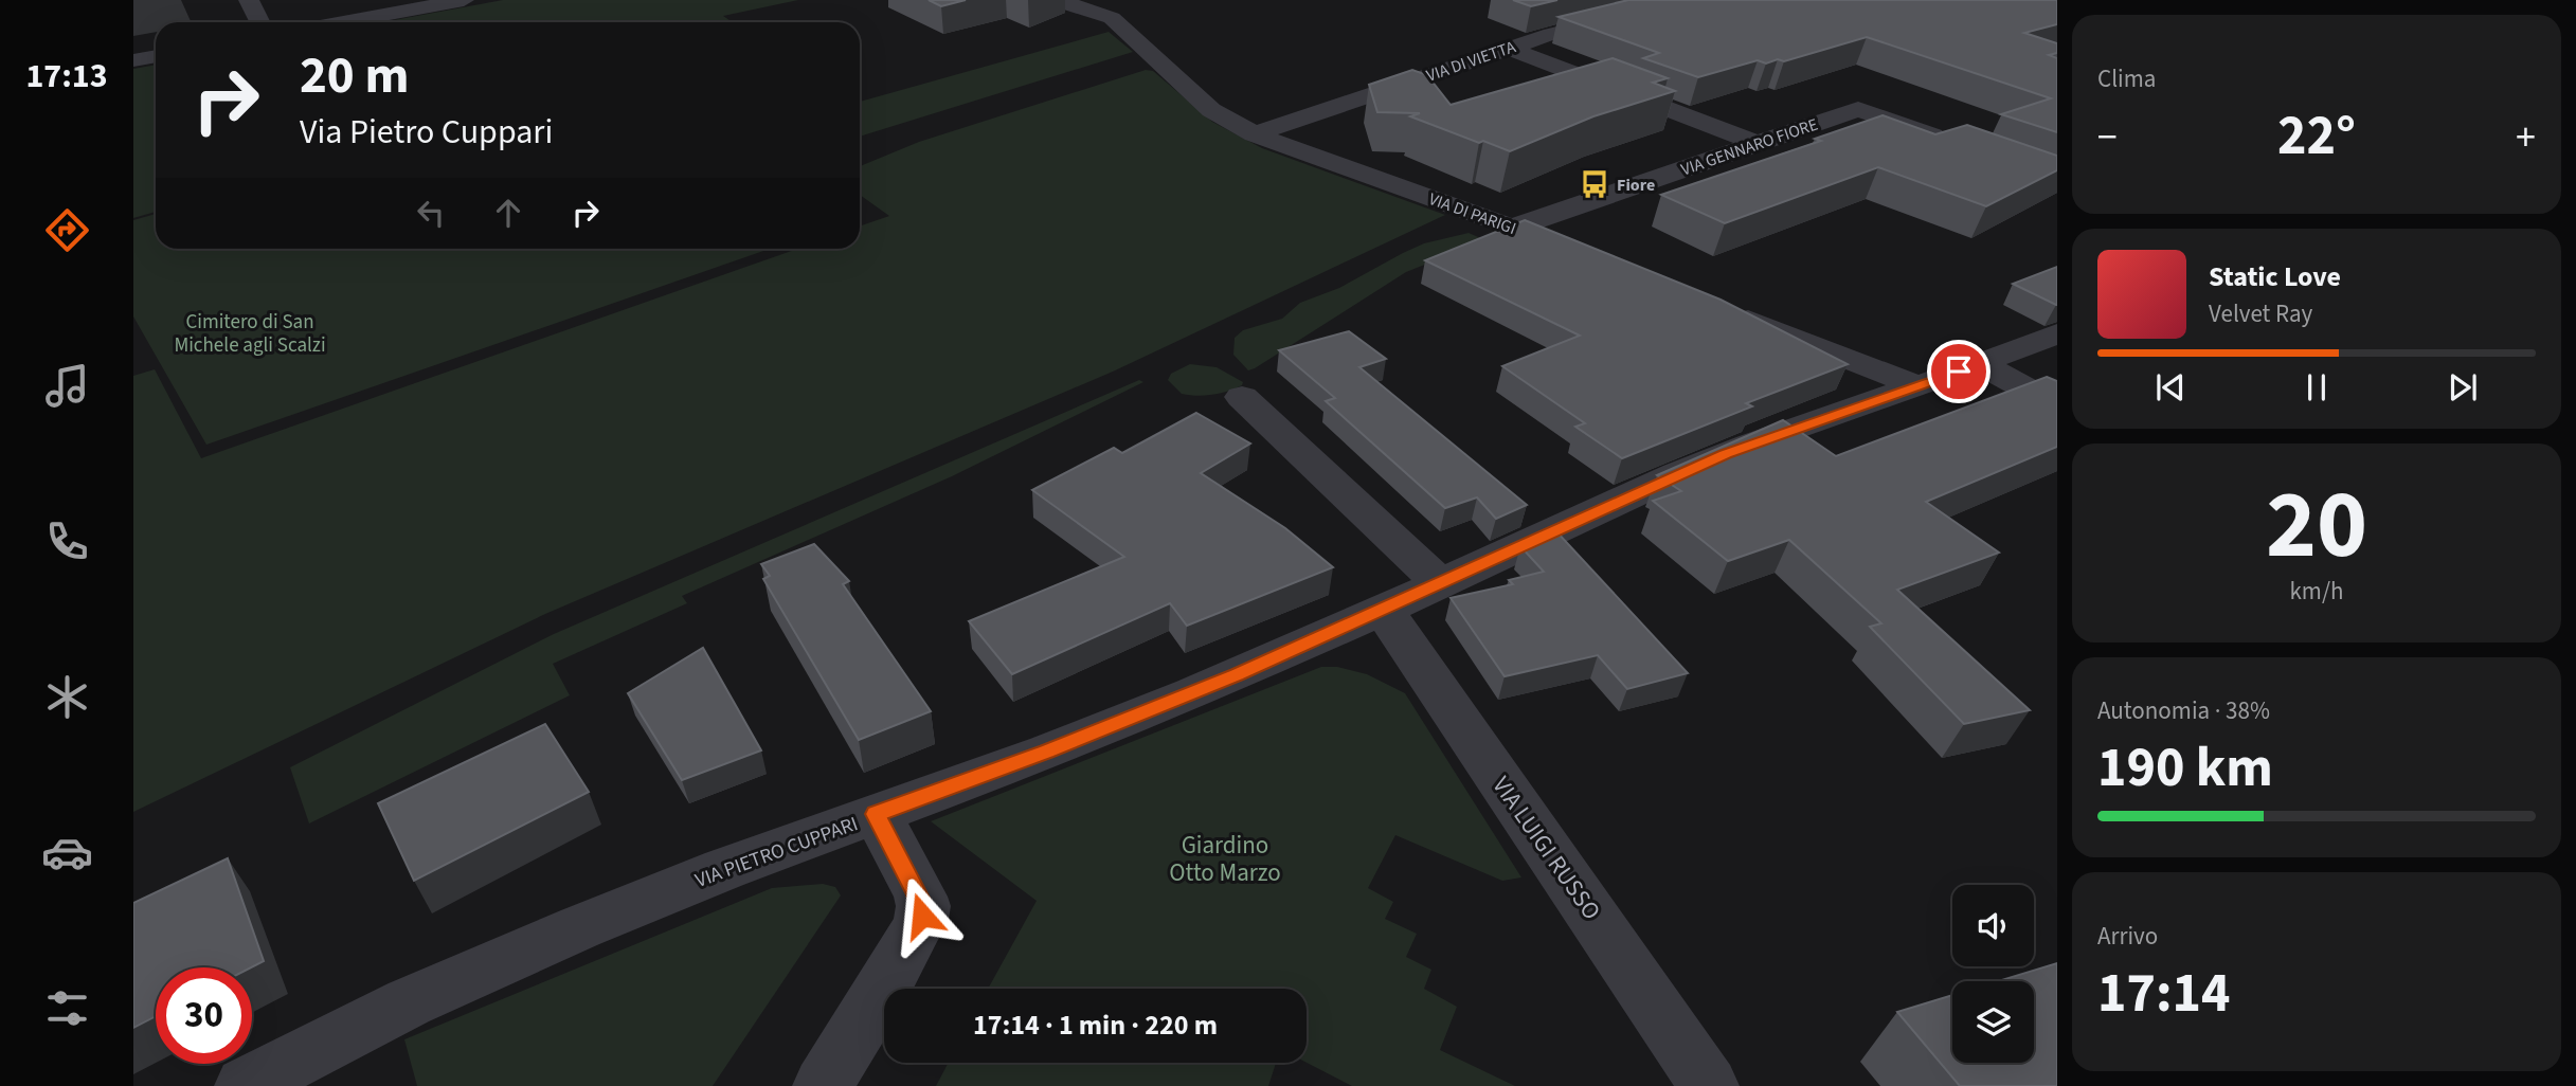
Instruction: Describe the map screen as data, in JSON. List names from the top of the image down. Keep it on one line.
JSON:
{"streets":{"street":["VIA DI VIETTA","VIA GENNARO FIORE","VIA DI PARIGI","VIA LUIGI RUSSO","VIA PIETRO CUPPARI"]},"crossings":[["VIA DI VIETTA","VIA DI PARIGI"],["VIA GENNARO FIORE","VIA DI PARIGI"],["VIA LUIGI RUSSO","VIA PIETRO CUPPARI"]],"parks":["Cimitero di San Michele agli Scalzi","Giardino Otto Marzo"],"places":{"bus stop":["Fiore"]},"page":{"tabs":"17:13","tile":["Clima",["20","km/h"],["Autonomia · 38%","190 km"],["Arrivo","17:14"]],"turn":["20 m","Via Pietro Cuppari"],"heat":["−","22°","+"],"song":["Static Love","Velvet Ray"],"limit":"30","trip":"17:14 · 1 min · 220 m"}}
